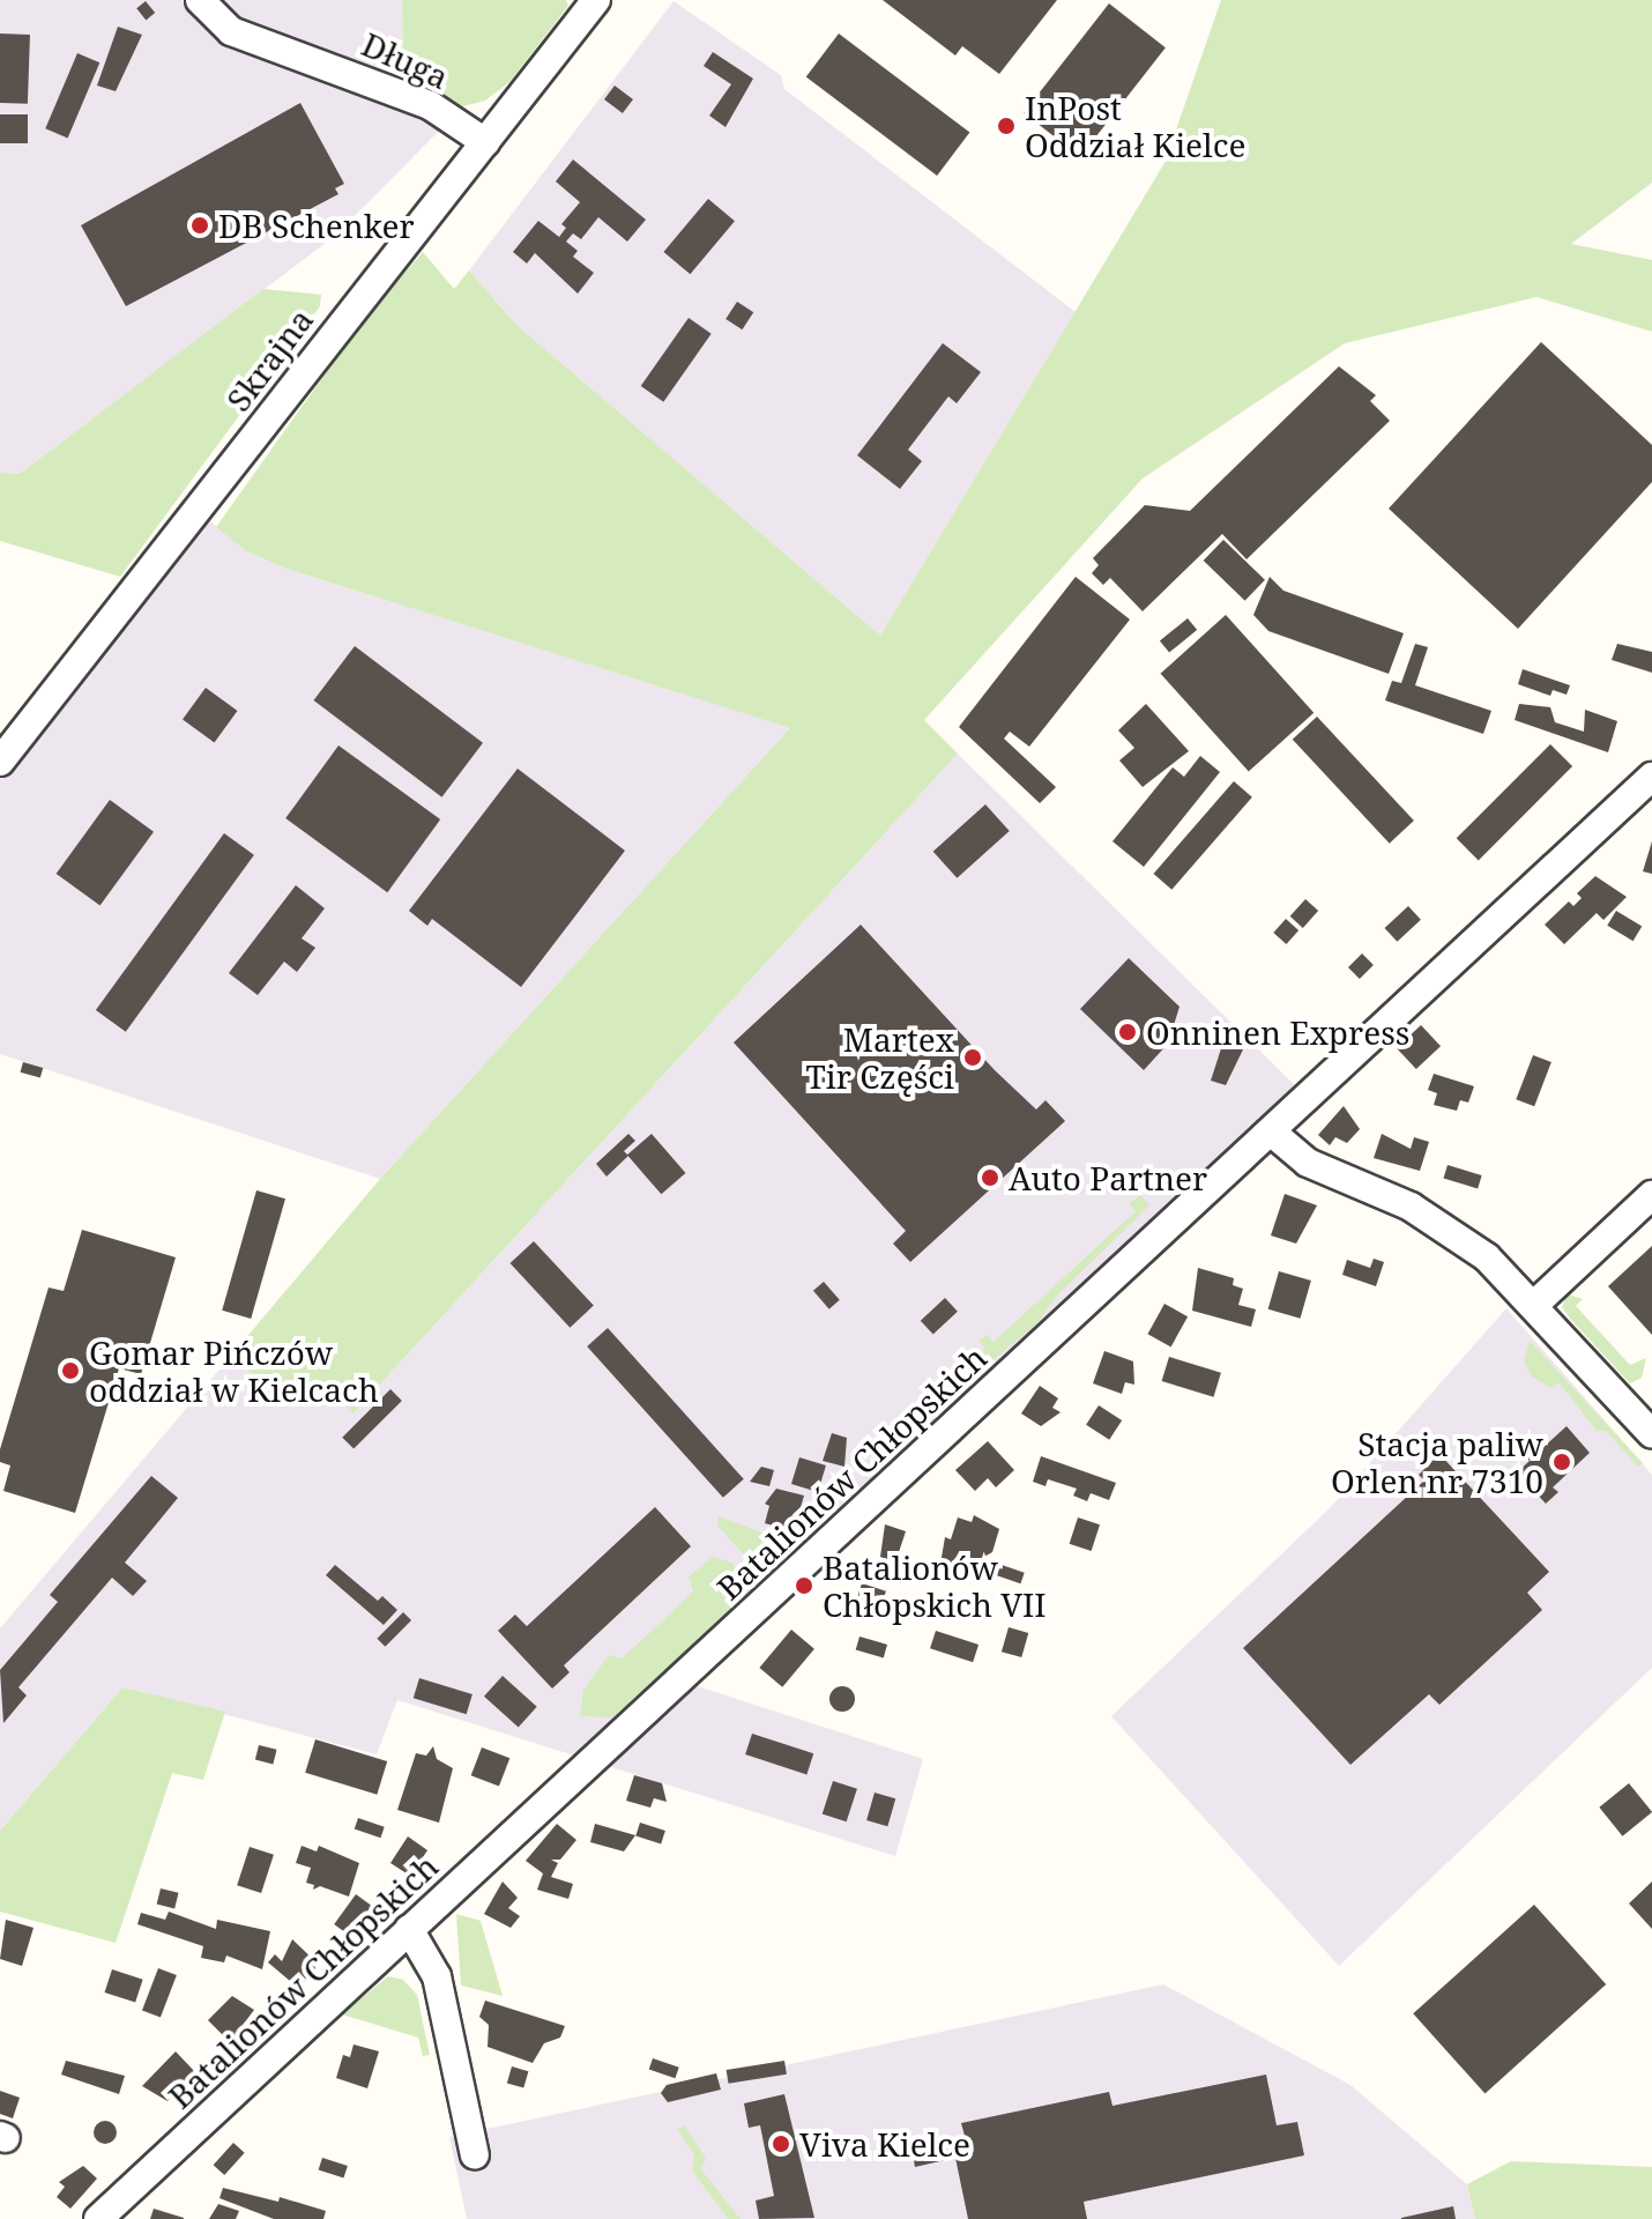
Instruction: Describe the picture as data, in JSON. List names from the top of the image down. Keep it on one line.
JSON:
{"streets":{"street":["Długa","Skrajna","Batalionów Chłopskich"]},"crossings":[["Długa","Skrajna"]],"places":["InPost Oddział Kielce","DB Schenker","Onninen Express","Martex Tir Części","Auto Partner","Gomar Pińczów oddział w Kielcach","Stacja paliw Orlen nr 7310","Batalionów Chłopskich VII","Viva Kielce"]}
